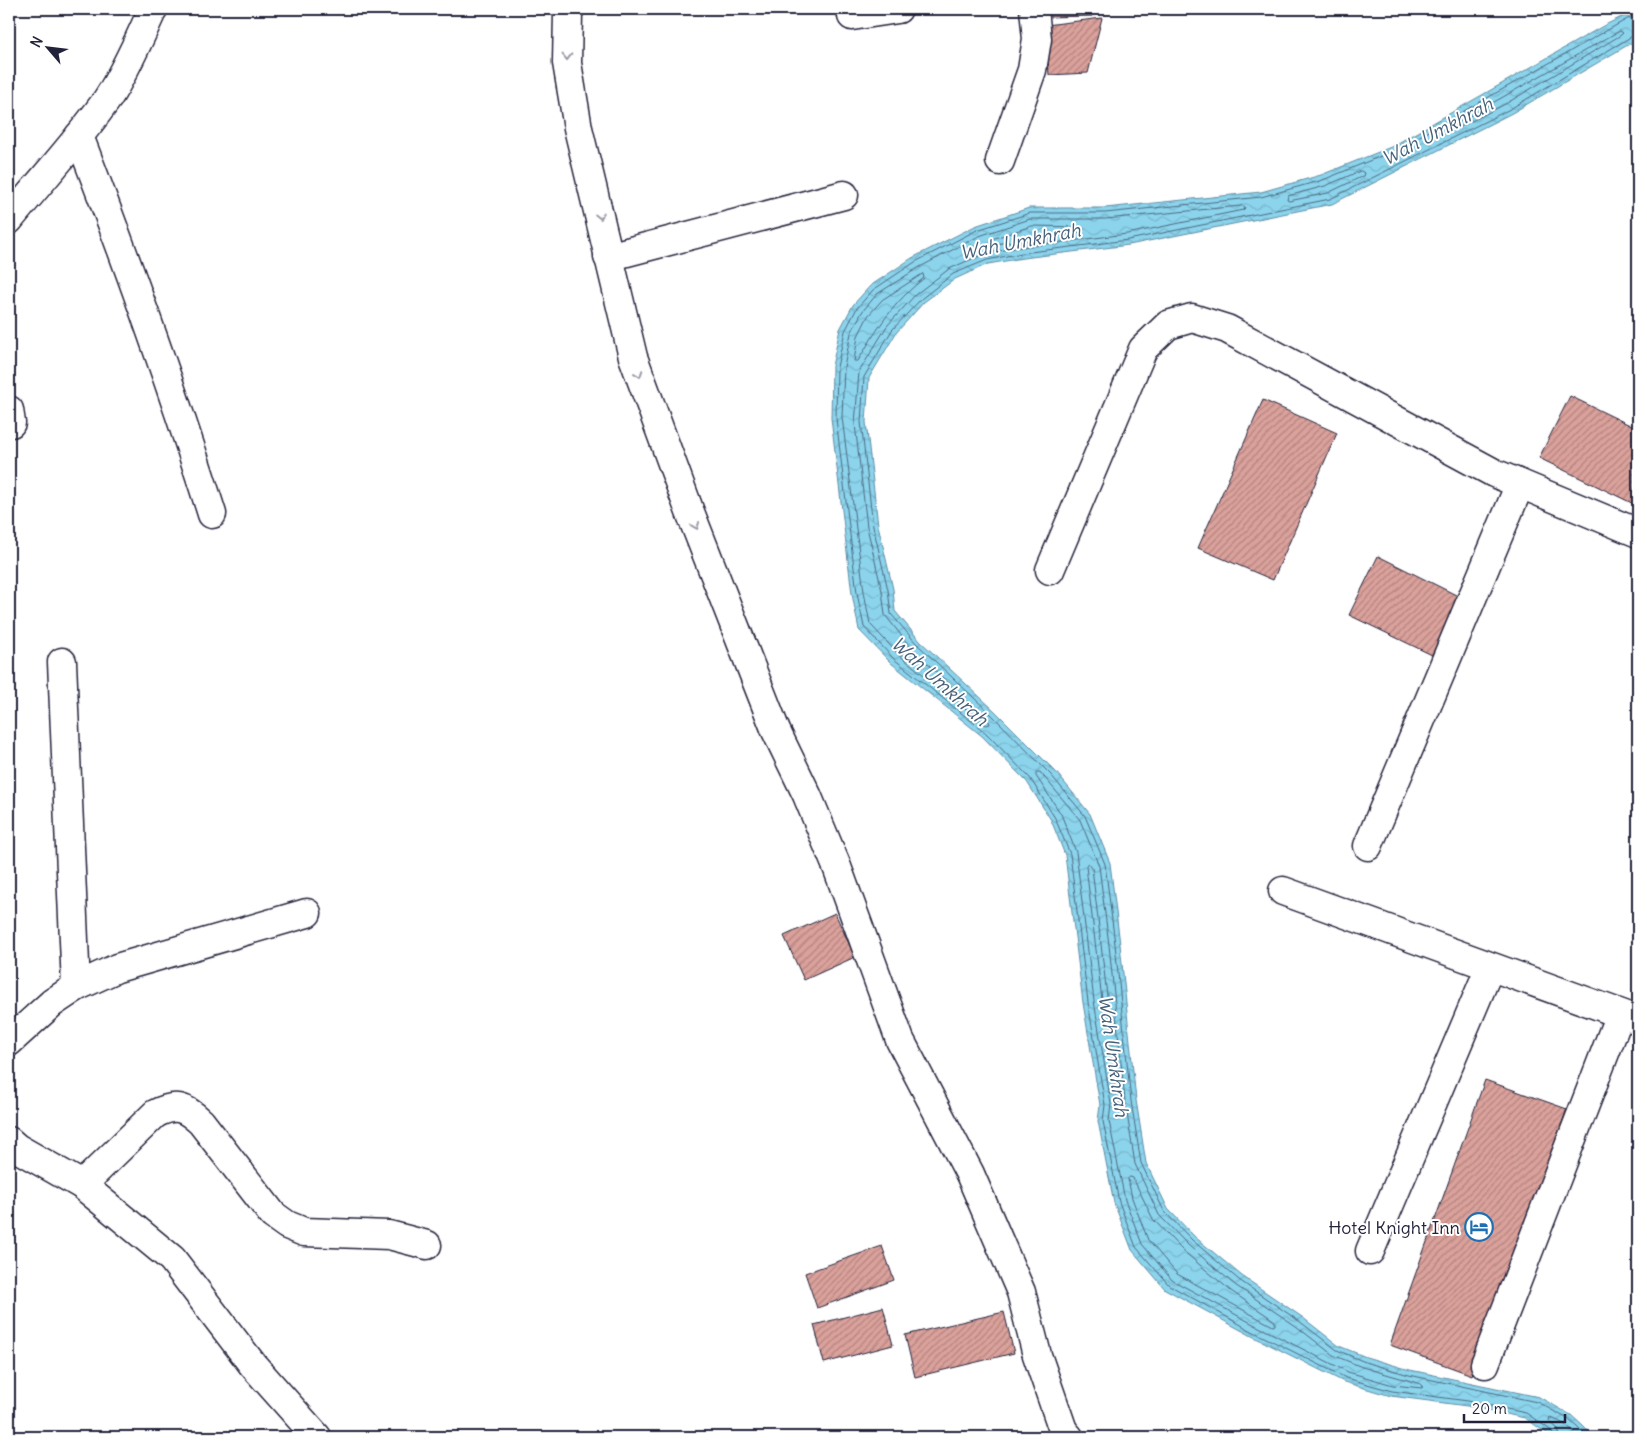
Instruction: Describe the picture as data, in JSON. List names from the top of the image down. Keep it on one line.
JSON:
{"water":["Wah Umkhrah"],"places":{"hotel":["Hotel Knight Inn"]},"scale_bar":"20 m","north":"top left"}
